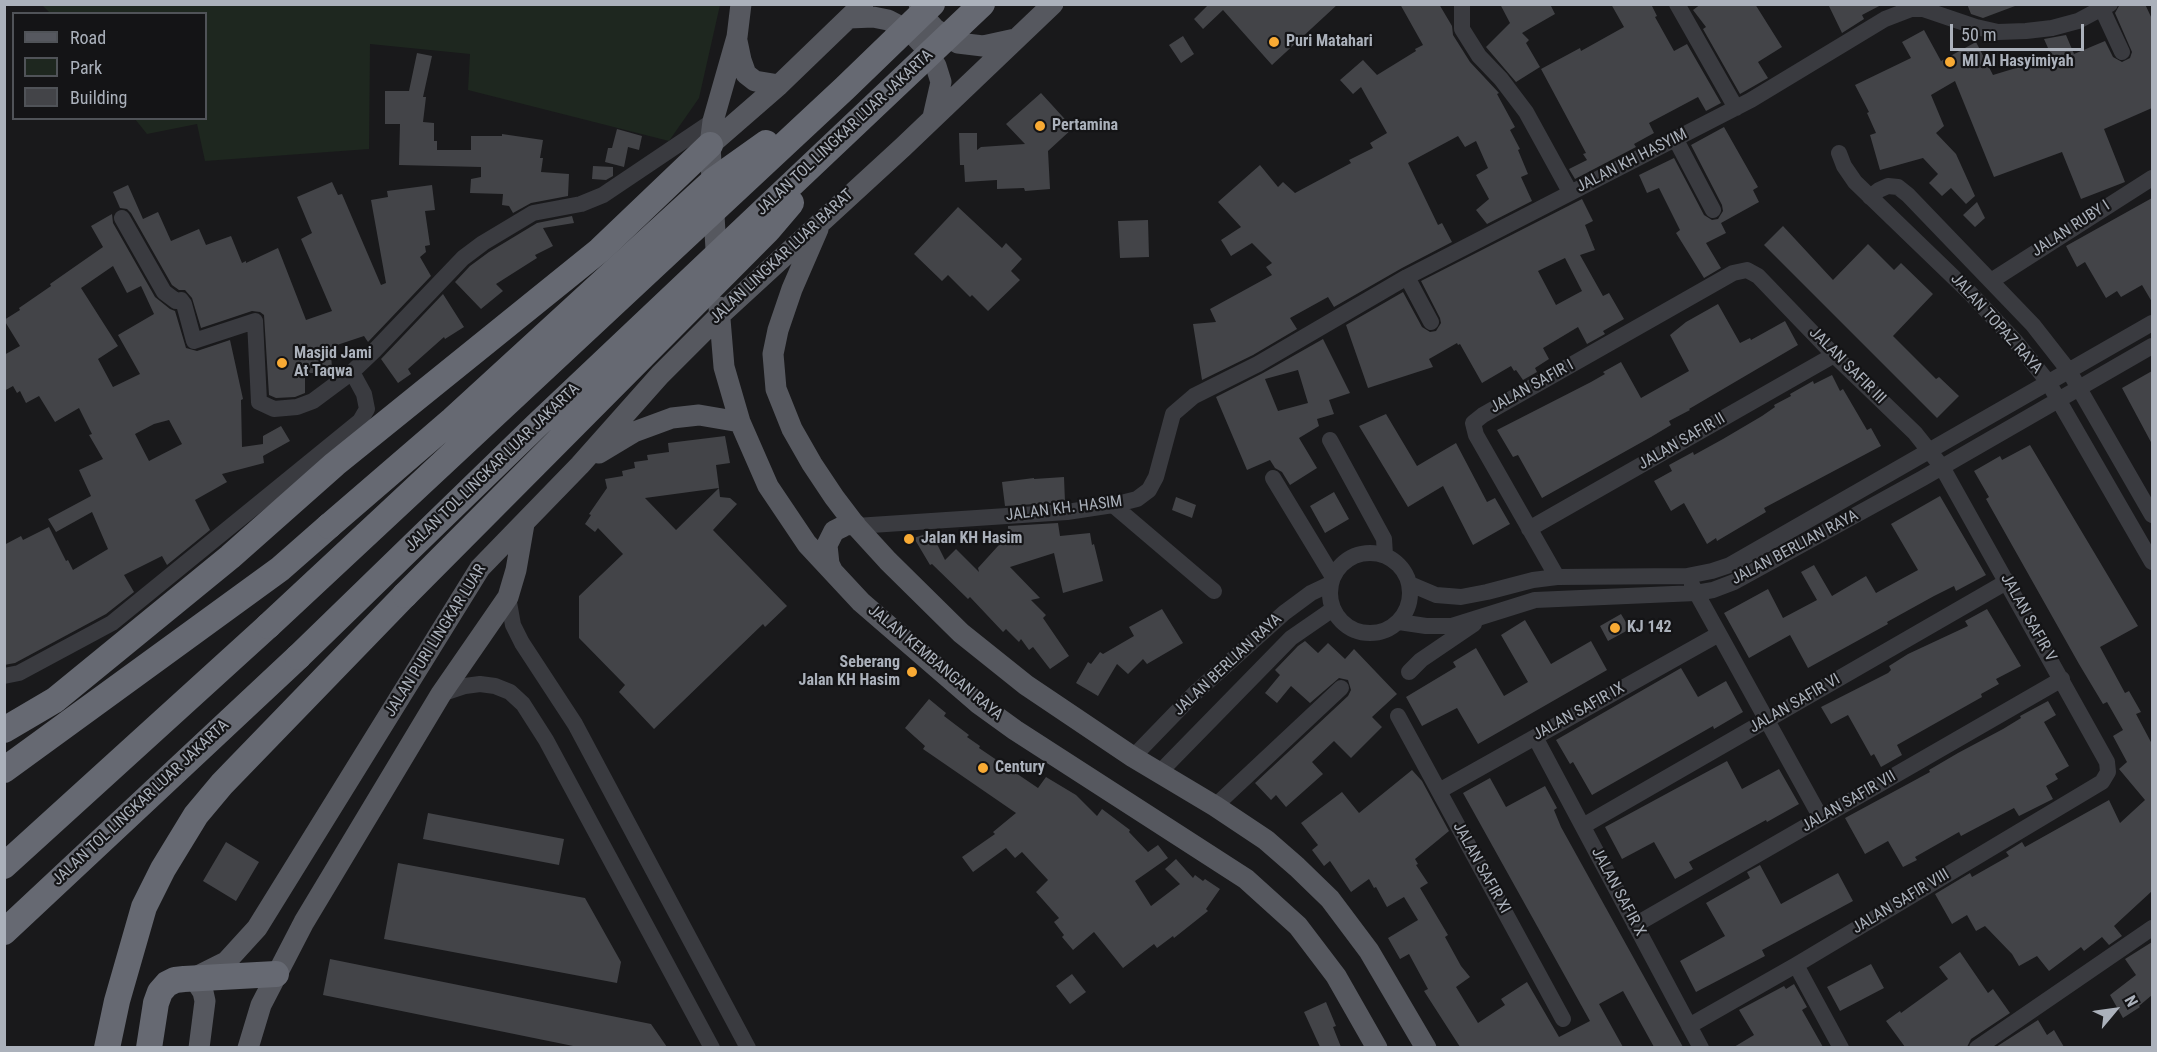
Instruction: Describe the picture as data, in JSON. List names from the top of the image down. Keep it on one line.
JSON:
{"streets":{"highway":["JALAN TOL LINGKAR LUAR JAKARTA"],"main road":["JALAN LINGKAR LUAR BARAT","JALAN PURI LINGKAR LUAR","JALAN KEMBANGAN RAYA"],"street":["JALAN KH HASYIM","JALAN RUBY I","JALAN TOPAZ RAYA","JALAN SAFIR III","JALAN SAFIR I","JALAN SAFIR II","JALAN KH. HASIM","JALAN BERLIAN RAYA","JALAN SAFIR V","JALAN SAFIR VI","JALAN SAFIR IX","JALAN SAFIR VII","JALAN SAFIR XI","JALAN SAFIR X","JALAN SAFIR VIII"]},"crossings":[["JALAN KH HASYIM","JALAN KH. HASIM"],["JALAN RUBY I","JALAN TOPAZ RAYA"],["JALAN LINGKAR LUAR BARAT","JALAN PURI LINGKAR LUAR"],["JALAN LINGKAR LUAR BARAT","JALAN KEMBANGAN RAYA"],["JALAN TOPAZ RAYA","JALAN BERLIAN RAYA"],["JALAN SAFIR III","JALAN SAFIR I"],["JALAN SAFIR III","JALAN SAFIR II"],["JALAN SAFIR III","JALAN BERLIAN RAYA"],["JALAN SAFIR III","JALAN SAFIR V"],["JALAN SAFIR I","JALAN SAFIR II"],["JALAN SAFIR I","JALAN BERLIAN RAYA"],["JALAN BERLIAN RAYA","JALAN SAFIR V"],["JALAN SAFIR V","JALAN SAFIR VI"],["JALAN SAFIR V","JALAN SAFIR VII"],["JALAN SAFIR V","JALAN SAFIR VIII"],["JALAN SAFIR VI","JALAN SAFIR X"],["JALAN SAFIR IX","JALAN SAFIR XI"],["JALAN SAFIR IX","JALAN SAFIR X"],["JALAN SAFIR VII","JALAN SAFIR X"],["JALAN SAFIR X","JALAN SAFIR VIII"]],"places":["Puri Matahari","MI Al Hasyimiyah","Pertamina","Masjid Jami At Taqwa","Jalan KH Hasim","KJ 142","Seberang Jalan KH Hasim","Century"],"legend":["Road","Park","Building"],"scale_bar":"50 m","north":"top right"}
